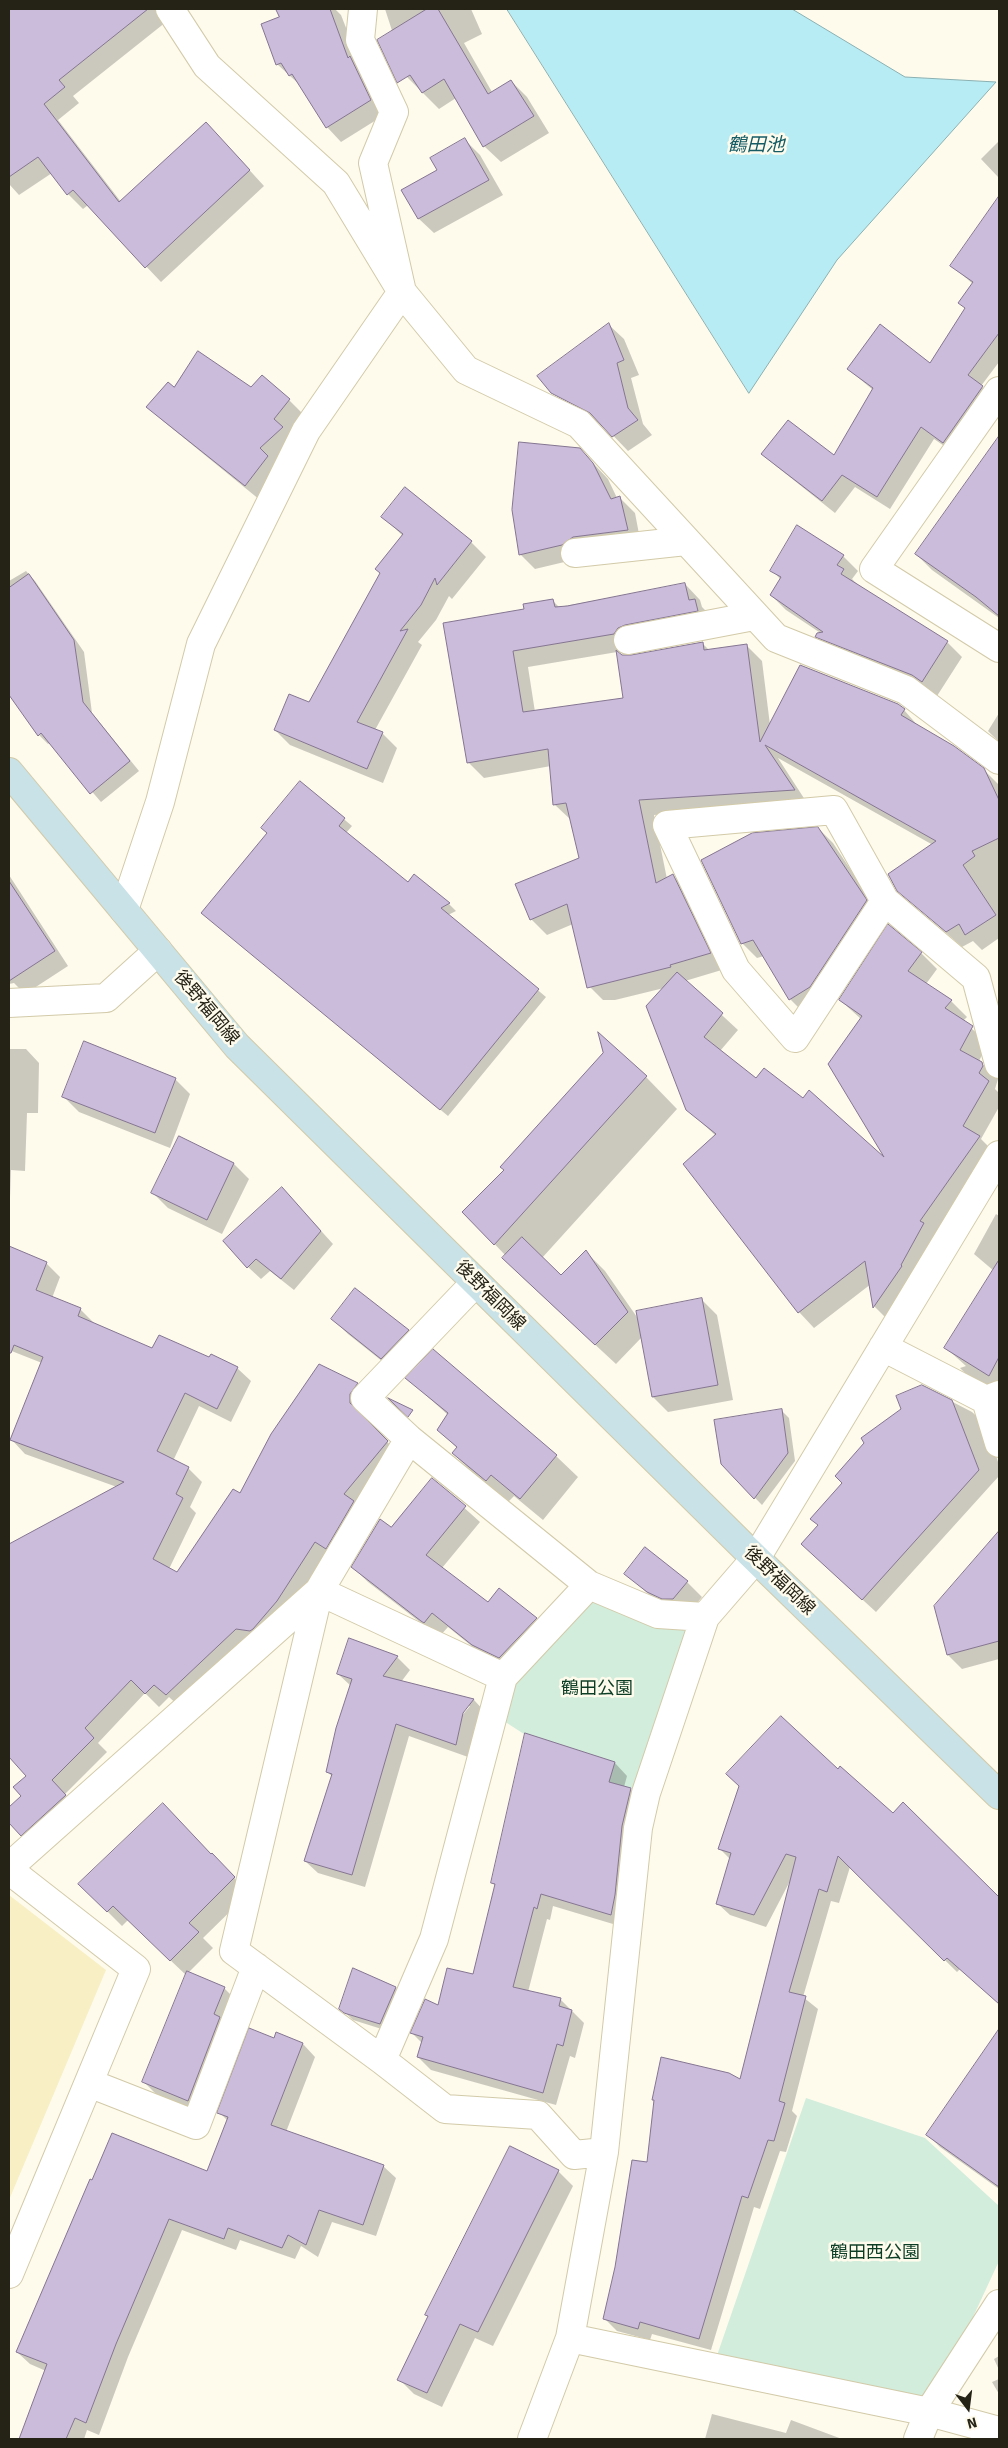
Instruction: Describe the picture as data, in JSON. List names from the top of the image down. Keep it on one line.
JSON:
{"streets":{"main road":["後野福岡線"]},"water":["鶴田池"],"parks":["鶴田公園","鶴田西公園"],"north":"bottom"}
